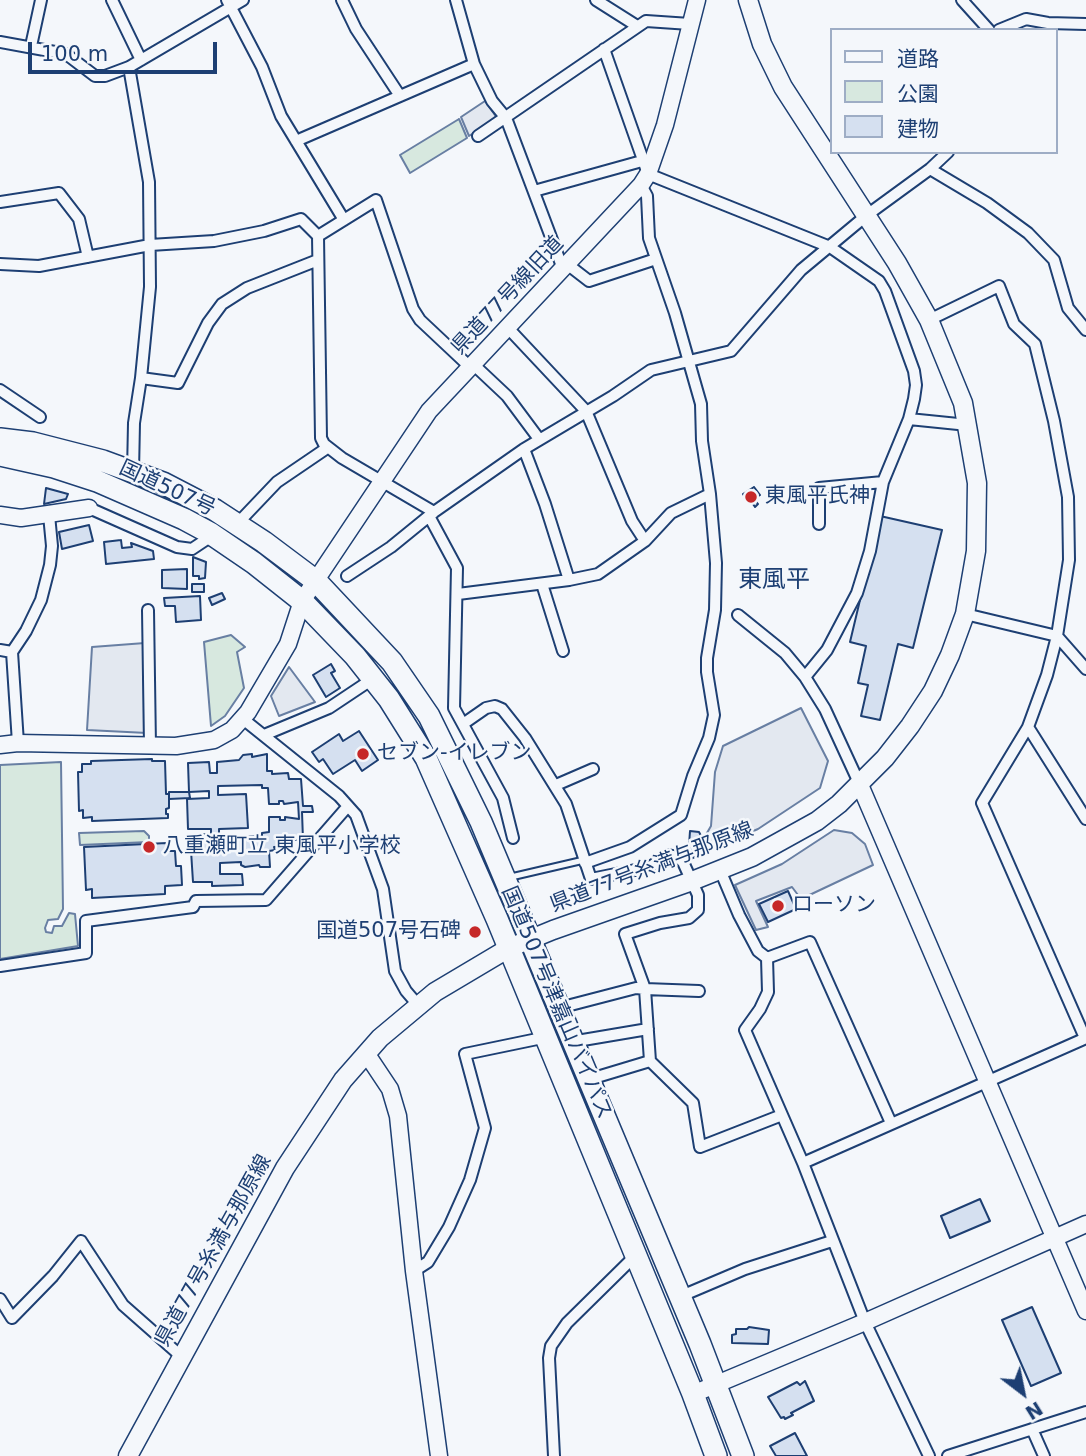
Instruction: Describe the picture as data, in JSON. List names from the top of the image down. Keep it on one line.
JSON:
{"streets":{"highway":["国道507号","国道507号津嘉山バイパス"],"main road":["県道77号糸満与那原線"],"street":["県道77号線旧道"]},"crossings":[["県道77号線旧道","国道507号"],["県道77号線旧道","国道507号津嘉山バイパス"],["国道507号","国道507号津嘉山バイパス"],["県道77号糸満与那原線","国道507号津嘉山バイパス"]],"districts":["東風平"],"places":["東風平氏神","セブン-イレブン","八重瀬町立 東風平小学校","ローソン","国道507号石碑"],"legend":["道路","公園","建物"],"scale_bar":"100 m","north":"bottom right"}
